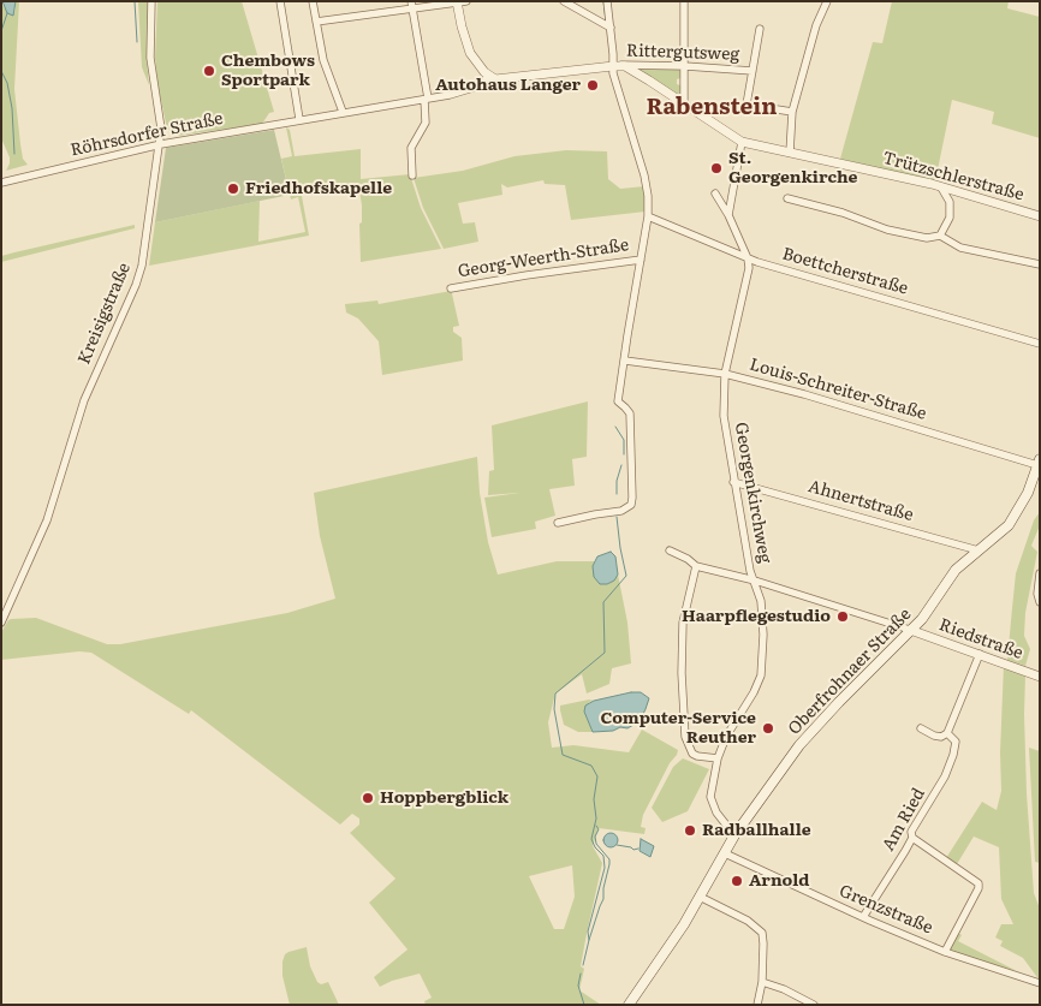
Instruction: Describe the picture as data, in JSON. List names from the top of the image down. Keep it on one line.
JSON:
{"streets":{"main road":["Oberfrohnaer Straße"],"street":["Rittergutsweg","Röhrsdorfer Straße","Trützschlerstraße","Georg-Weerth-Straße","Boettcherstraße","Kreisigstraße","Louis-Schreiter-Straße","Georgenkirchweg","Ahnertstraße","Riedstraße","Am Ried","Grenzstraße"]},"crossings":[["Rittergutsweg","Trützschlerstraße"],["Rittergutsweg","Georg-Weerth-Straße"],["Röhrsdorfer Straße","Trützschlerstraße"],["Röhrsdorfer Straße","Kreisigstraße"],["Trützschlerstraße","Georg-Weerth-Straße"],["Georg-Weerth-Straße","Boettcherstraße"],["Georg-Weerth-Straße","Louis-Schreiter-Straße"],["Boettcherstraße","Georgenkirchweg"],["Louis-Schreiter-Straße","Georgenkirchweg"],["Louis-Schreiter-Straße","Oberfrohnaer Straße"],["Georgenkirchweg","Ahnertstraße"],["Georgenkirchweg","Oberfrohnaer Straße"],["Ahnertstraße","Oberfrohnaer Straße"],["Riedstraße","Oberfrohnaer Straße"],["Oberfrohnaer Straße","Grenzstraße"],["Am Ried","Grenzstraße"]],"districts":["Rabenstein"],"places":["Chembows Sportpark","Autohaus Langer","St. Georgenkirche","Friedhofskapelle","Haarpflegestudio","Computer-Service Reuther","Hoppbergblick","Radballhalle","Arnold"]}
